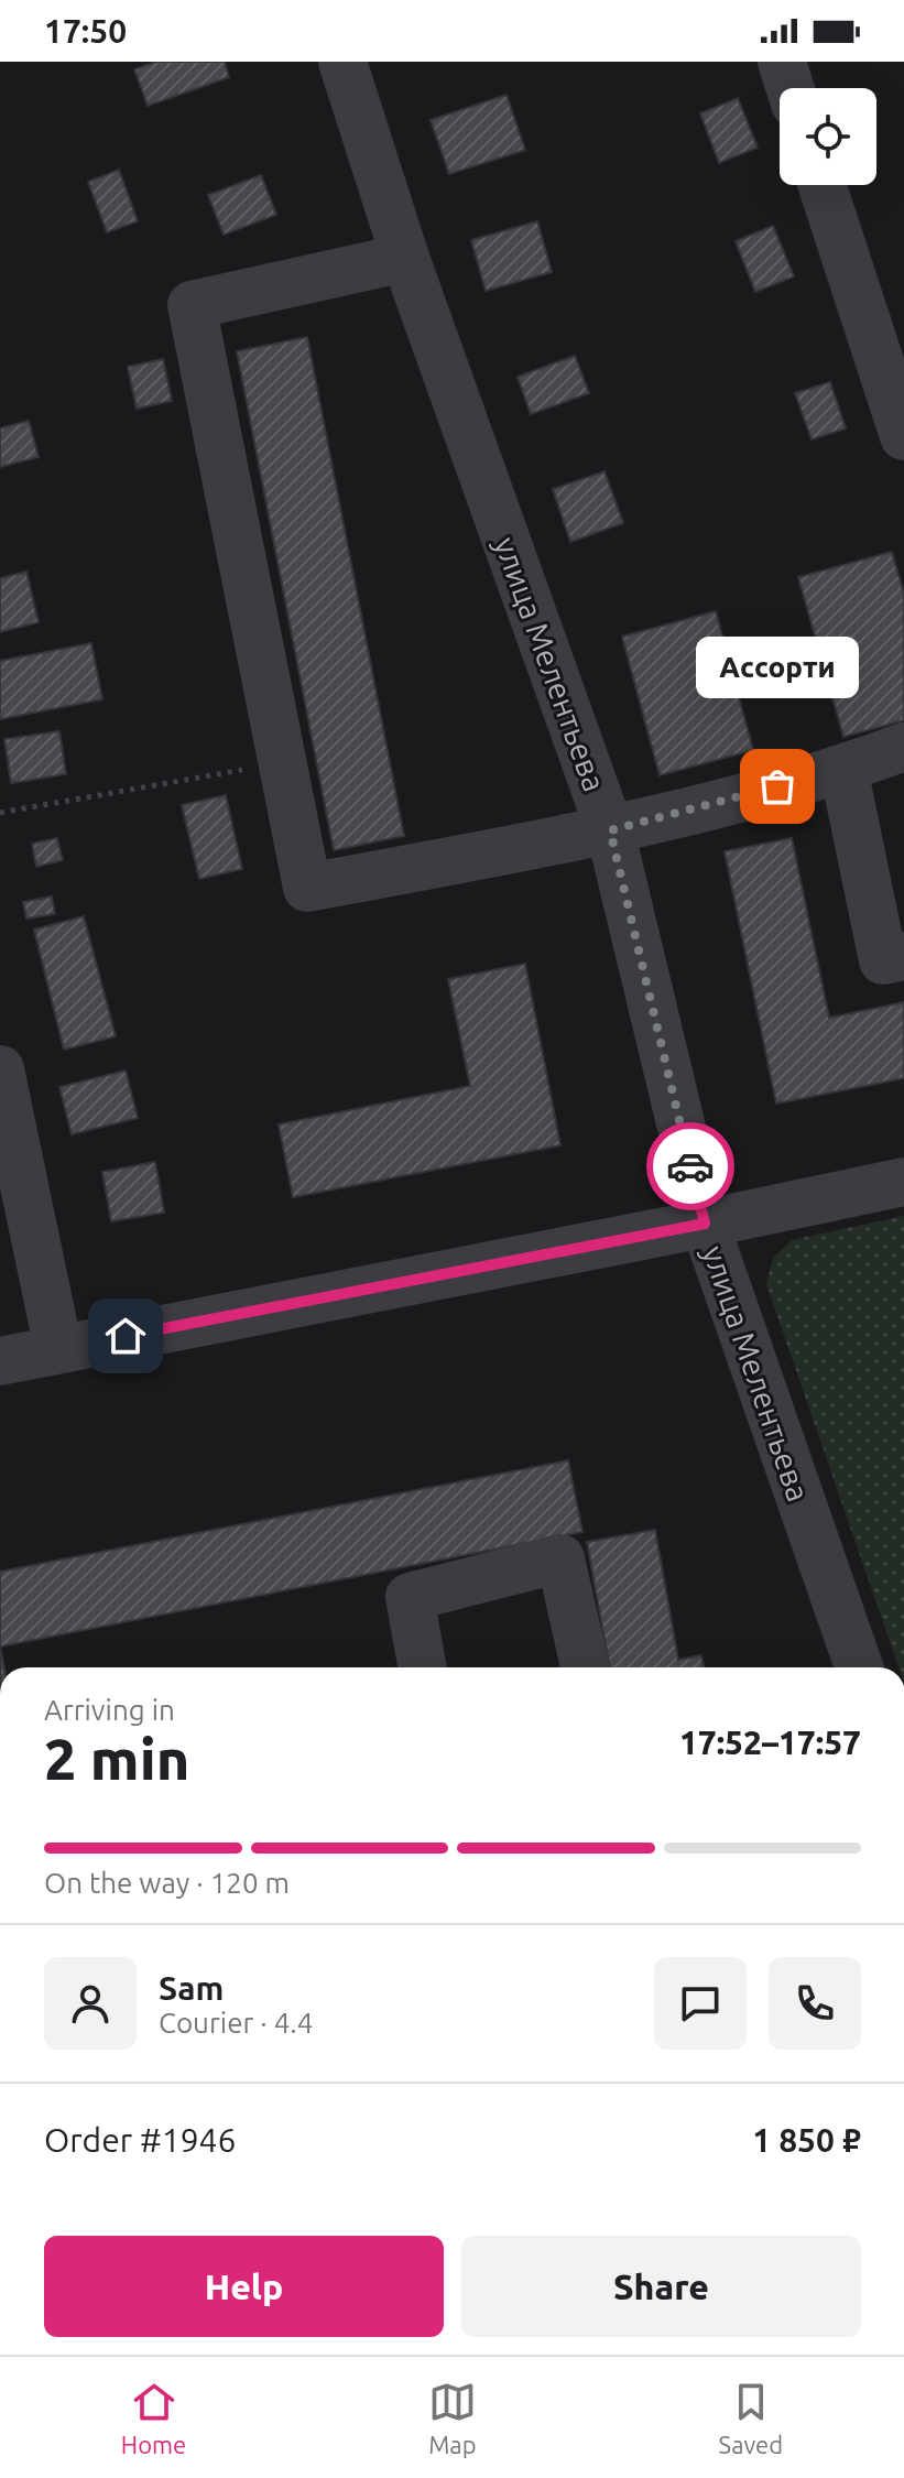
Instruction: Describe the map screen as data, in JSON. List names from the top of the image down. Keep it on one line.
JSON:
{"streets":{"street":["улица Мелентьева"]},"places":["Ассорти"],"page":{"status":"17:50","bubble":"Ассорти","heading":["2 min","Arriving in","17:52–17:57"],"panel":["Sam","Courier · 4.4","Order #1946","1 850 ₽"],"bar":"On the way · 120 m","buttons":["Help","Share"],"tabs":["Home","Map","Saved"]}}
